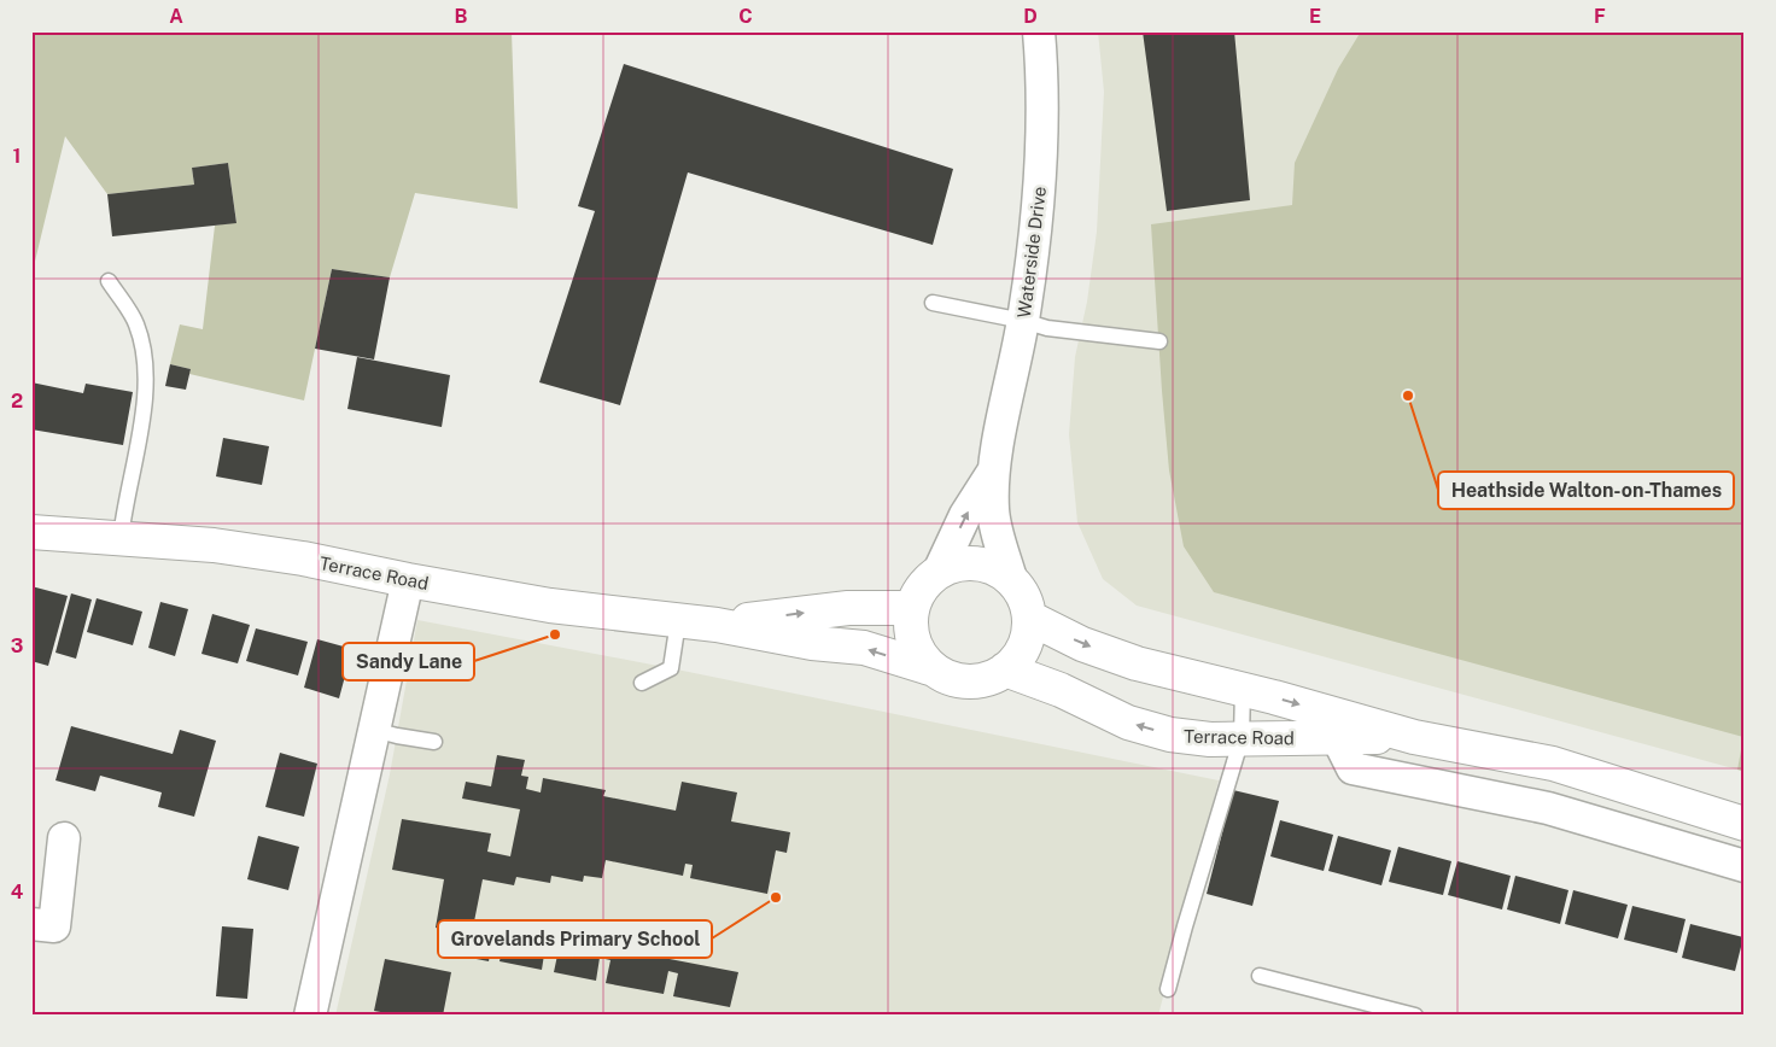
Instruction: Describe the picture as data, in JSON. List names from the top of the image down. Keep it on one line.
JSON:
{"streets":{"main road":["Terrace Road"],"street":["Waterside Drive"]},"crossings":[["Waterside Drive","Terrace Road"]],"places":["Heathside Walton-on-Thames","Sandy Lane","Grovelands Primary School"],"grid":{"columns":["A","B","C","D","E","F"],"rows":["1","2","3","4"]}}
